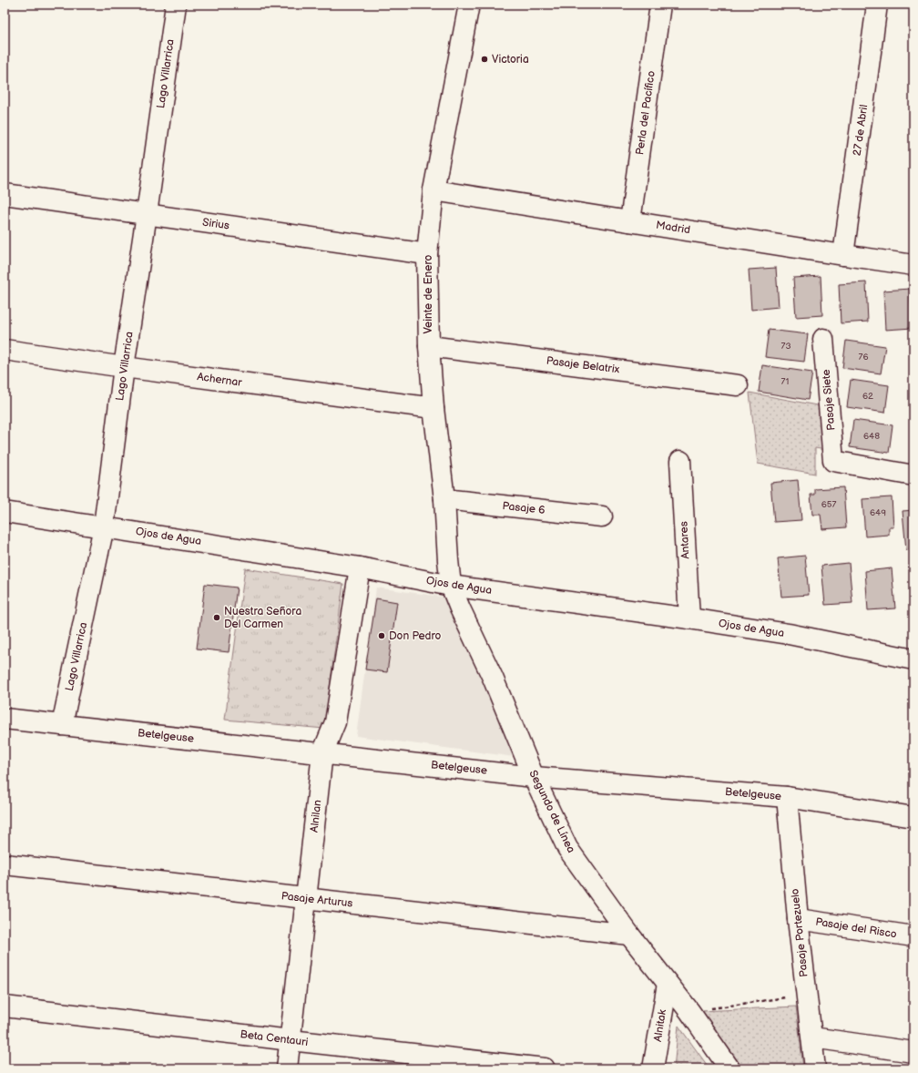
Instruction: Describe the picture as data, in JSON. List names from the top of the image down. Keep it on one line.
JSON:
{"streets":{"street":["Lago Villarrica","Perla del Pacífico","27 de Abril","Sirius","Madrid","Veinte de Enero","Pasaje Belatrix","Achernar","Pasaje Siete","Pasaje 6","Ojos de Agua","Antares","Betelgeuse","Segundo de Línea","Alnilan","Pasaje Arturus","Pasaje del Risco","Pasaje Portezuelo","Alnitak","Beta Centauri"]},"crossings":[["Lago Villarrica","Sirius"],["Lago Villarrica","Achernar"],["Lago Villarrica","Ojos de Agua"],["Lago Villarrica","Betelgeuse"],["Perla del Pacífico","Madrid"],["27 de Abril","Madrid"],["Sirius","Veinte de Enero"],["Madrid","Veinte de Enero"],["Veinte de Enero","Pasaje Belatrix"],["Veinte de Enero","Achernar"],["Veinte de Enero","Pasaje 6"],["Veinte de Enero","Ojos de Agua"],["Veinte de Enero","Segundo de Línea"],["Ojos de Agua","Antares"],["Ojos de Agua","Segundo de Línea"],["Ojos de Agua","Alnilan"],["Betelgeuse","Segundo de Línea"],["Betelgeuse","Alnilan"],["Betelgeuse","Pasaje Portezuelo"],["Segundo de Línea","Pasaje Arturus"],["Segundo de Línea","Alnitak"],["Alnilan","Pasaje Arturus"],["Alnilan","Beta Centauri"],["Pasaje del Risco","Pasaje Portezuelo"]],"places":["Victoria","Nuestra Señora Del Carmen","Don Pedro"],"house_numbers":["73","76","71","62","648","657","649"]}
